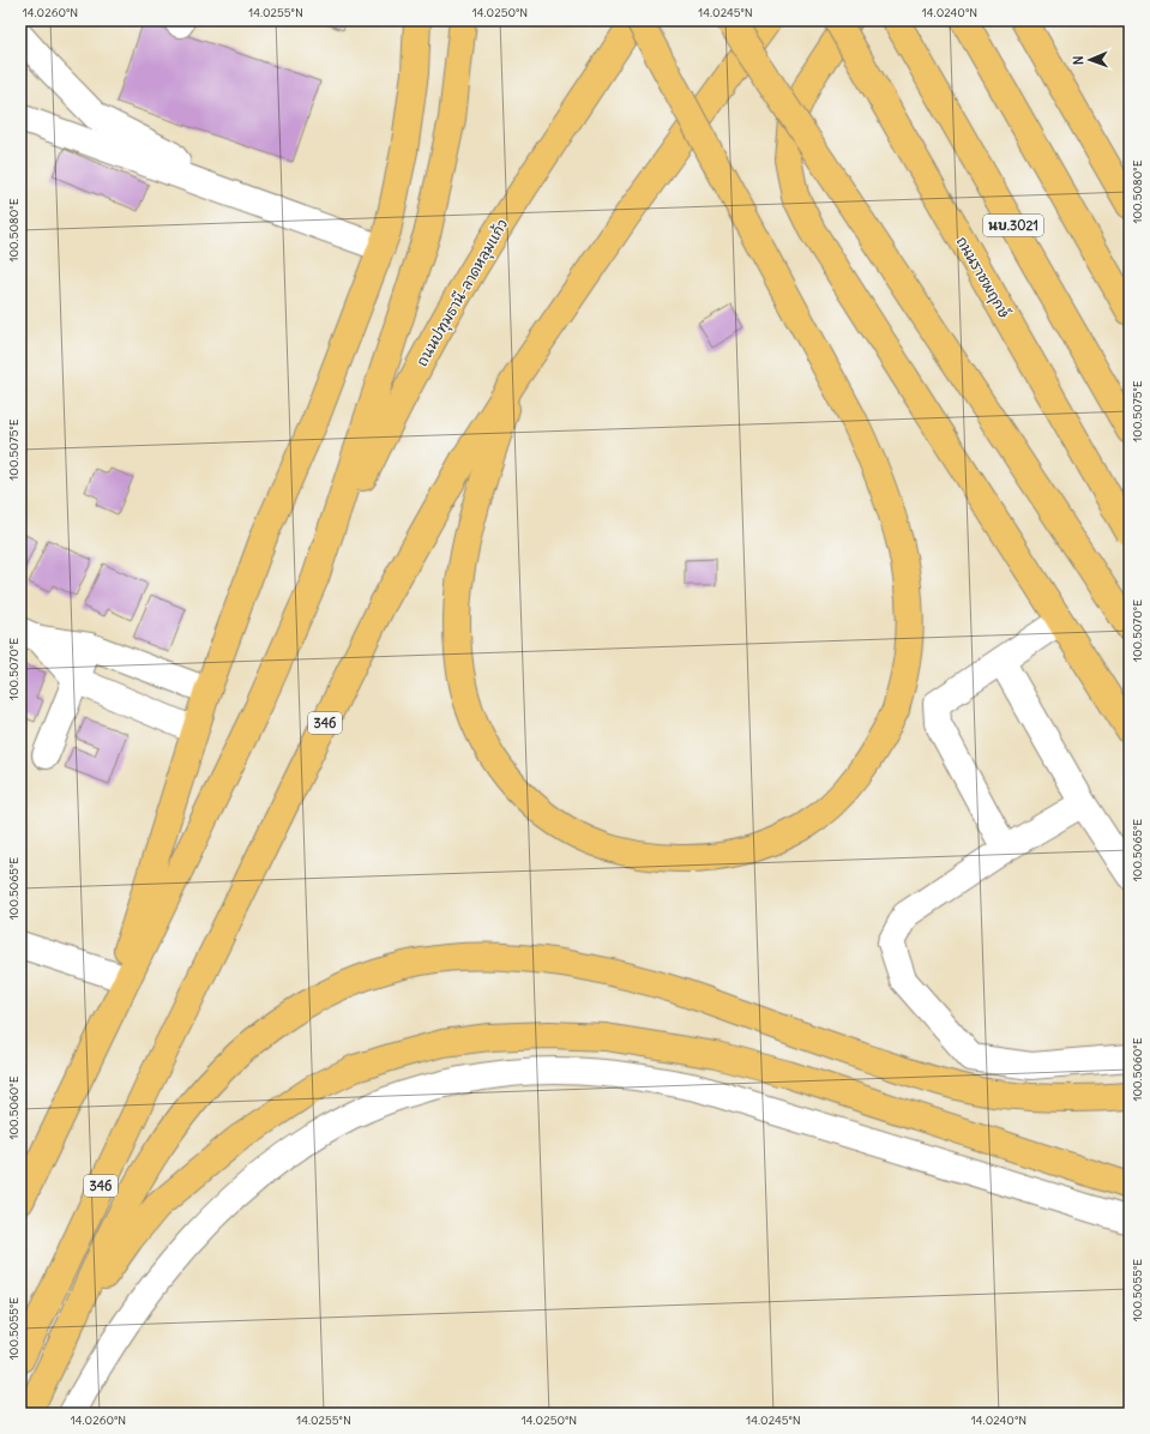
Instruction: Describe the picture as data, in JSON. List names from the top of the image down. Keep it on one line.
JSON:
{"streets":{"main road":["นบ.3021","ถนนราชพฤกษ์","ถนนปทุมธานี-ลาดหลุมแก้ว","346"]},"north":"left","coordinates":["14.0260°N","14.0255°N","14.0250°N","14.0245°N","14.0240°N","100.5080°E","100.5075°E","100.5070°E","100.5065°E","100.5060°E","100.5055°E"]}
